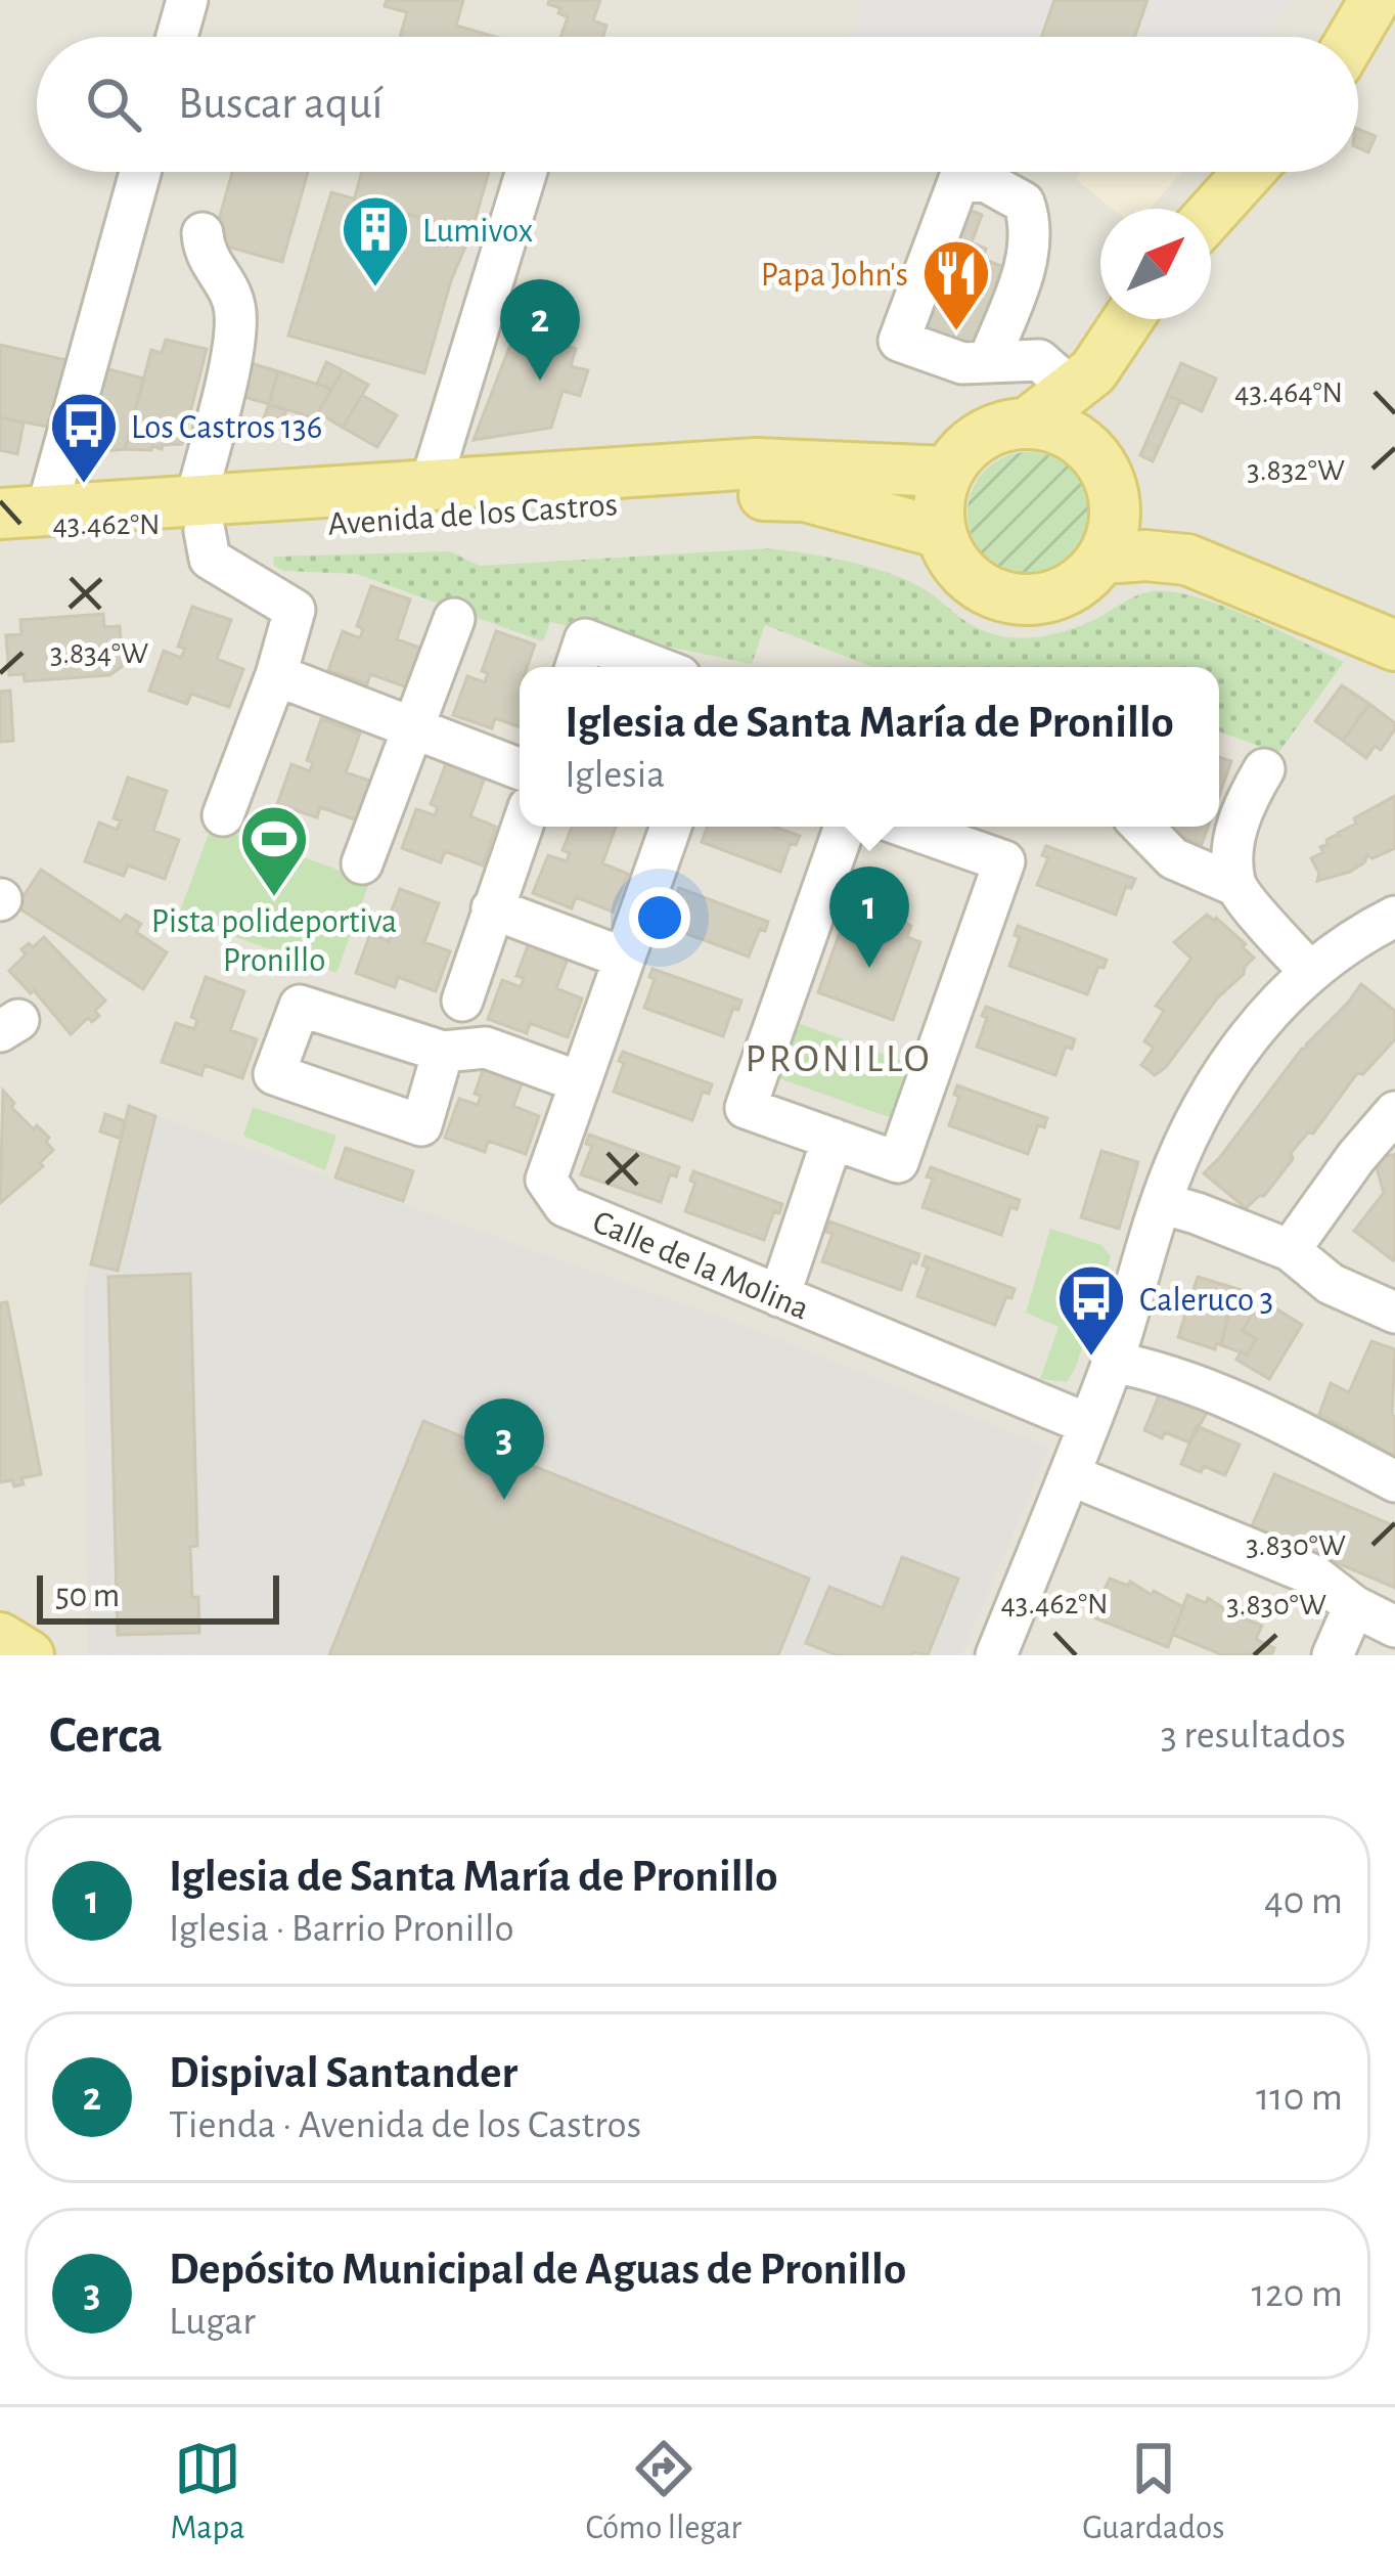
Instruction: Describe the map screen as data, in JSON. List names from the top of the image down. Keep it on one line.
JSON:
{"streets":{"main road":["Avenida de los Castros"],"street":["Calle de la Molina"]},"districts":["PRONILLO"],"places":{"building":["Lumivox"],"restaurant":["Papa John's"],"bus stop":["Los Castros 136","Caleruco 3"],"sports":["Pista polideportiva Pronillo"]},"scale_bar":"50 m","north":"top right","page":{"search":"Buscar aquí","pins":["2","1","3"],"popup":["Iglesia de Santa María de Pronillo","Iglesia"],"scale":"50 m","heading":["Cerca","3 resultados"],"list":[{"mark":"1","name":"Iglesia de Santa María de Pronillo","note":"Iglesia · Barrio Pronillo","value":"40 m"},{"mark":"2","name":"Dispival Santander","note":"Tienda · Avenida de los Castros","value":"110 m"},{"mark":"3","name":"Depósito Municipal de Aguas de Pronillo","note":"Lugar","value":"120 m"}],"nav":["Mapa","Cómo llegar","Guardados"]},"coordinates":["43.464°N","3.832°W","43.462°N","3.834°W","3.830°W"]}
